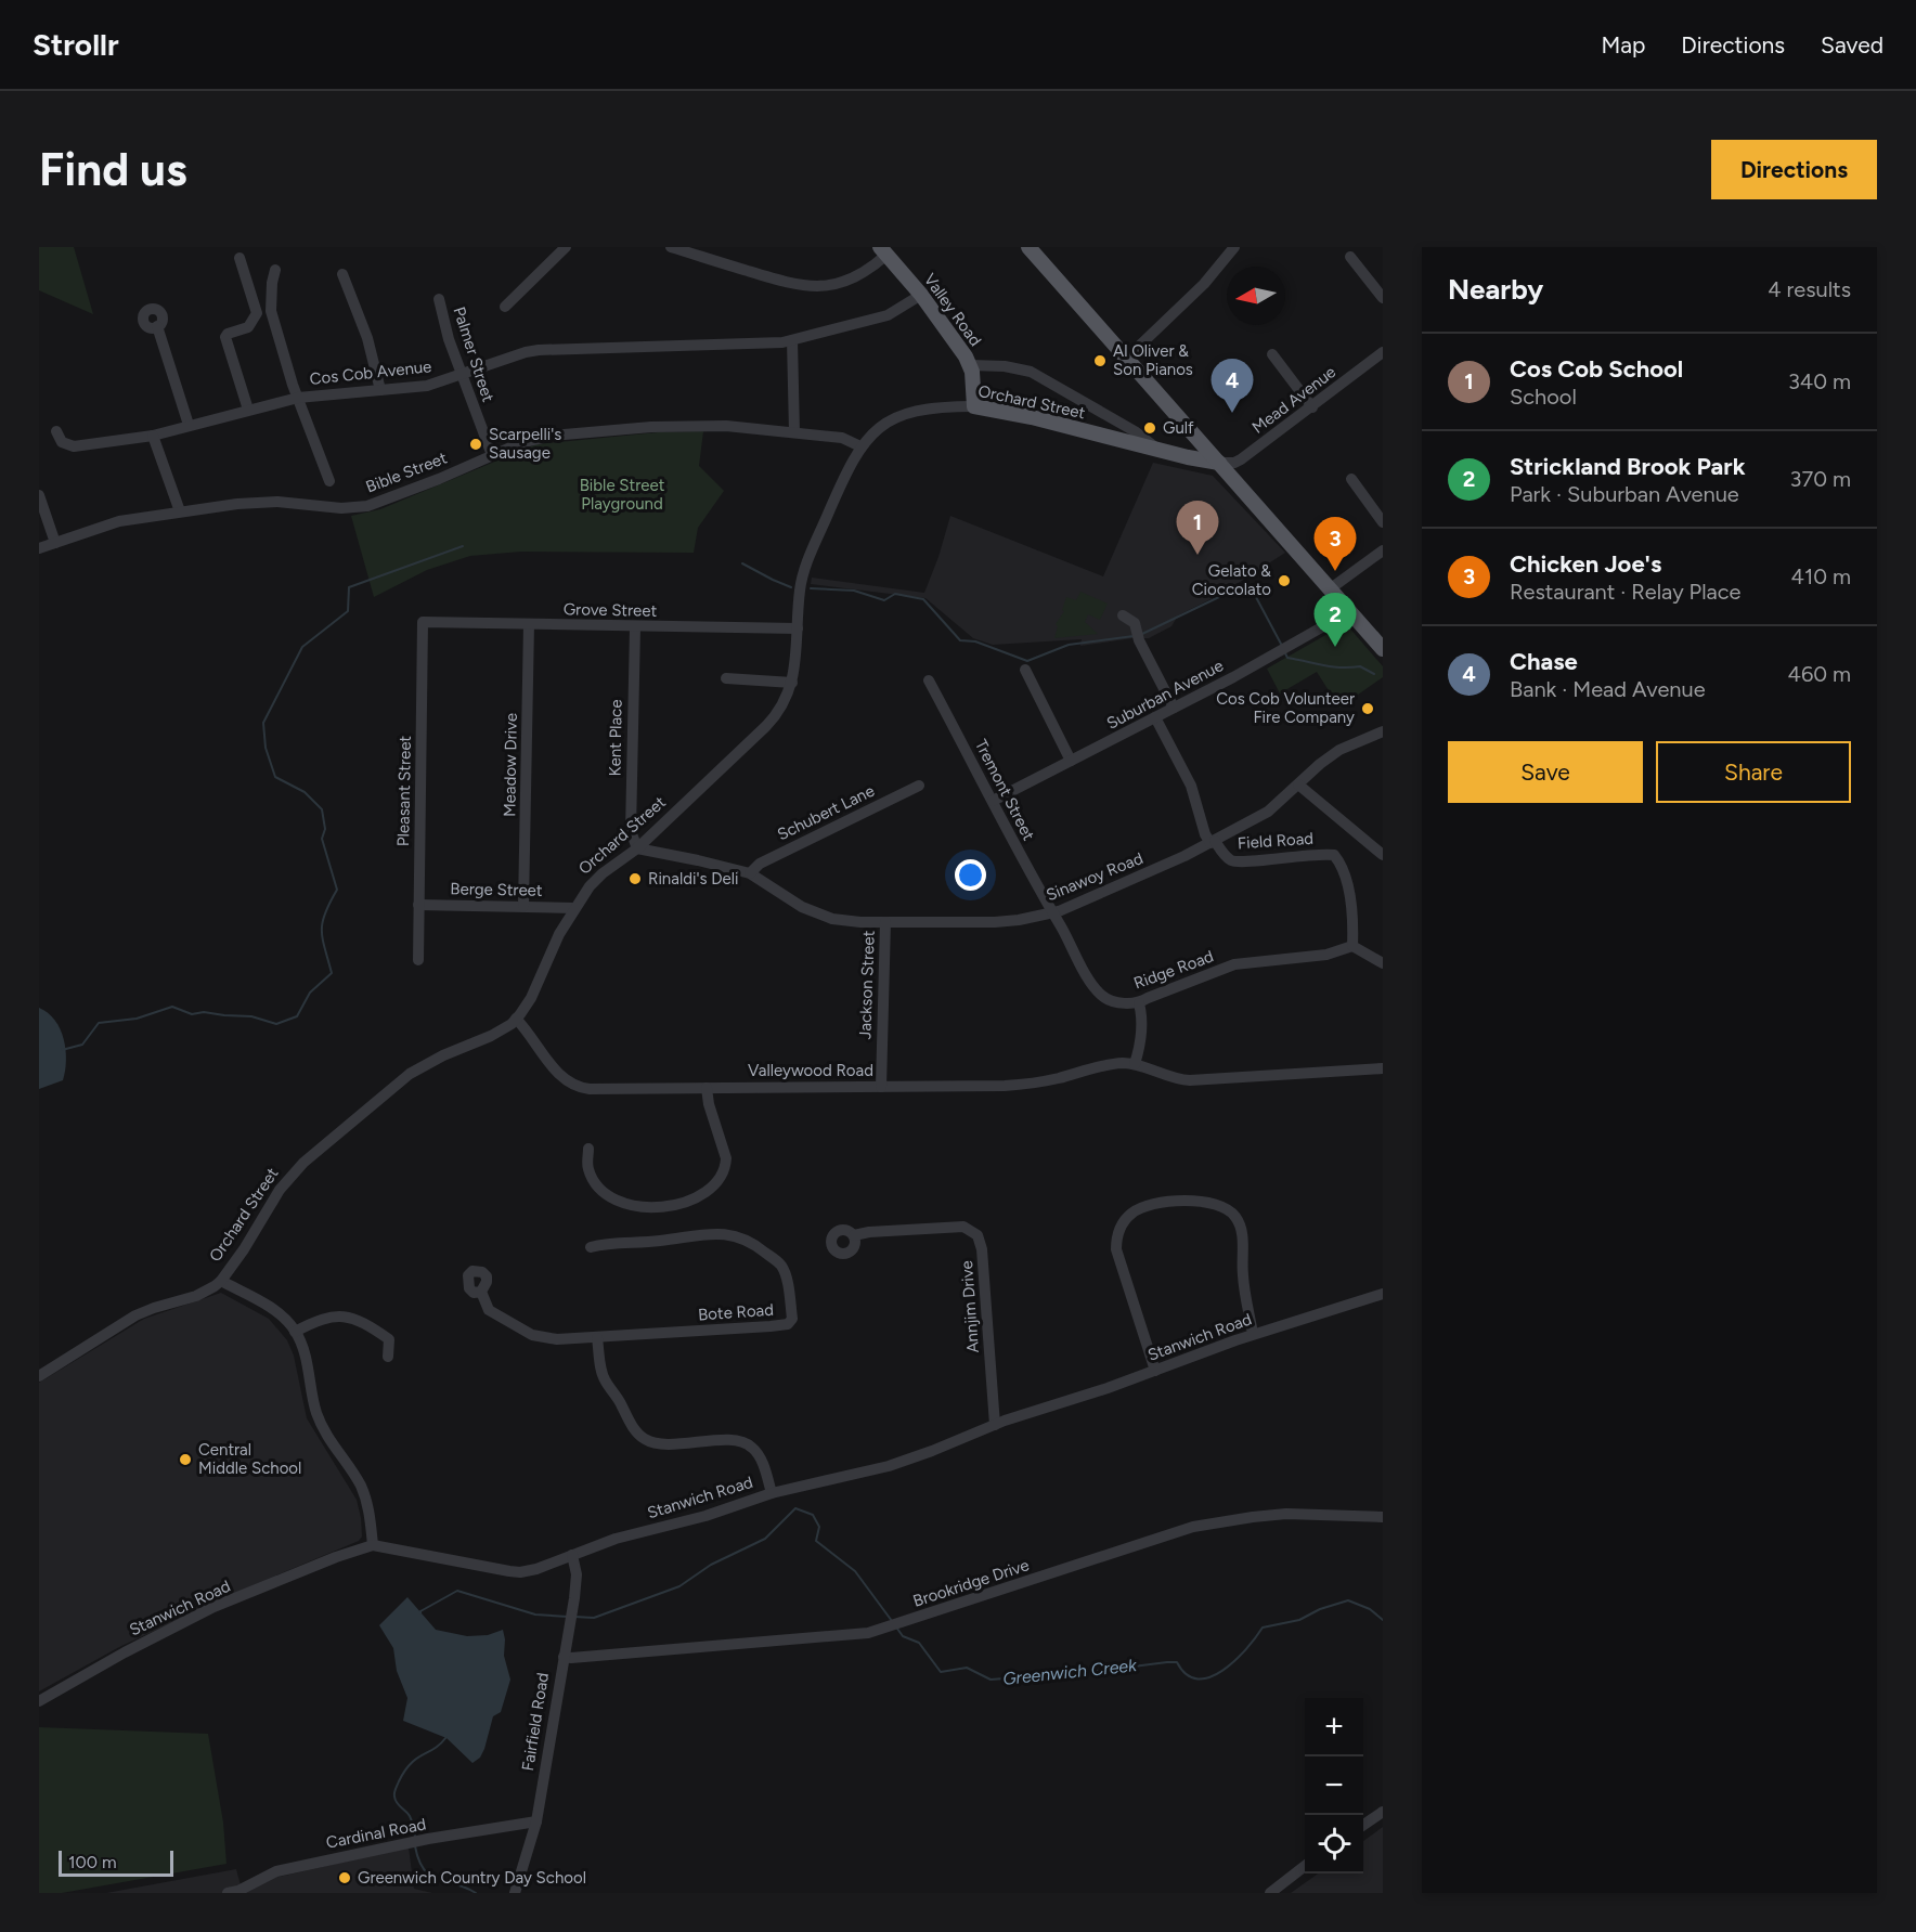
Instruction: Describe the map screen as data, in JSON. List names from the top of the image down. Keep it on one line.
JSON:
{"streets":{"main road":["Valley Road","Orchard Street"],"street":["Palmer Street","Cos Cob Avenue","Mead Avenue","Bible Street","Grove Street","Suburban Avenue","Kent Place","Meadow Drive","Tremont Street","Pleasant Street","Schubert Lane","Field Road","Sinawoy Road","Berge Street","Ridge Road","Jackson Street","Valleywood Road","Annjim Drive","Bote Road","Stanwich Road","Brookridge Drive","Fairfield Road","Cardinal Road"]},"crossings":[["Valley Road","Cos Cob Avenue"],["Valley Road","Orchard Street"],["Palmer Street","Cos Cob Avenue"],["Palmer Street","Bible Street"],["Mead Avenue","Orchard Street"],["Orchard Street","Bible Street"],["Orchard Street","Grove Street"],["Orchard Street","Kent Place"],["Orchard Street","Sinawoy Road"],["Orchard Street","Berge Street"],["Orchard Street","Valleywood Road"],["Grove Street","Kent Place"],["Grove Street","Meadow Drive"],["Grove Street","Pleasant Street"],["Suburban Avenue","Tremont Street"],["Kent Place","Sinawoy Road"],["Meadow Drive","Berge Street"],["Tremont Street","Sinawoy Road"],["Tremont Street","Ridge Road"],["Pleasant Street","Berge Street"],["Schubert Lane","Sinawoy Road"],["Field Road","Sinawoy Road"],["Field Road","Ridge Road"],["Sinawoy Road","Ridge Road"],["Sinawoy Road","Jackson Street"],["Jackson Street","Valleywood Road"],["Annjim Drive","Stanwich Road"],["Stanwich Road","Fairfield Road"],["Brookridge Drive","Fairfield Road"],["Fairfield Road","Cardinal Road"]],"water":["Greenwich Creek"],"parks":["Bible Street Playground"],"places":["Al Oliver & Son Pianos","Gulf","Scarpelli's Sausage","Gelato & Cioccolato","Cos Cob Volunteer Fire Company","Rinaldi's Deli","Central Middle School","Greenwich Country Day School"],"scale_bar":"100 m","north":"left","page":{"header":"Strollr","nav":["Map","Directions","Saved"],"buttons":["Directions",["Save","Share"]],"title":"Find us","heading":["Nearby","4 results"],"list":[{"mark":"1","name":"Cos Cob School","note":"School","value":"340 m"},{"mark":"2","name":"Strickland Brook Park","note":"Park · Suburban Avenue","value":"370 m"},{"mark":"3","name":"Chicken Joe's","note":"Restaurant · Relay Place","value":"410 m"},{"mark":"4","name":"Chase","note":"Bank · Mead Avenue","value":"460 m"}],"pins":["4","1","3","2"],"map_buttons":["+","−"],"scale":"100 m"}}
